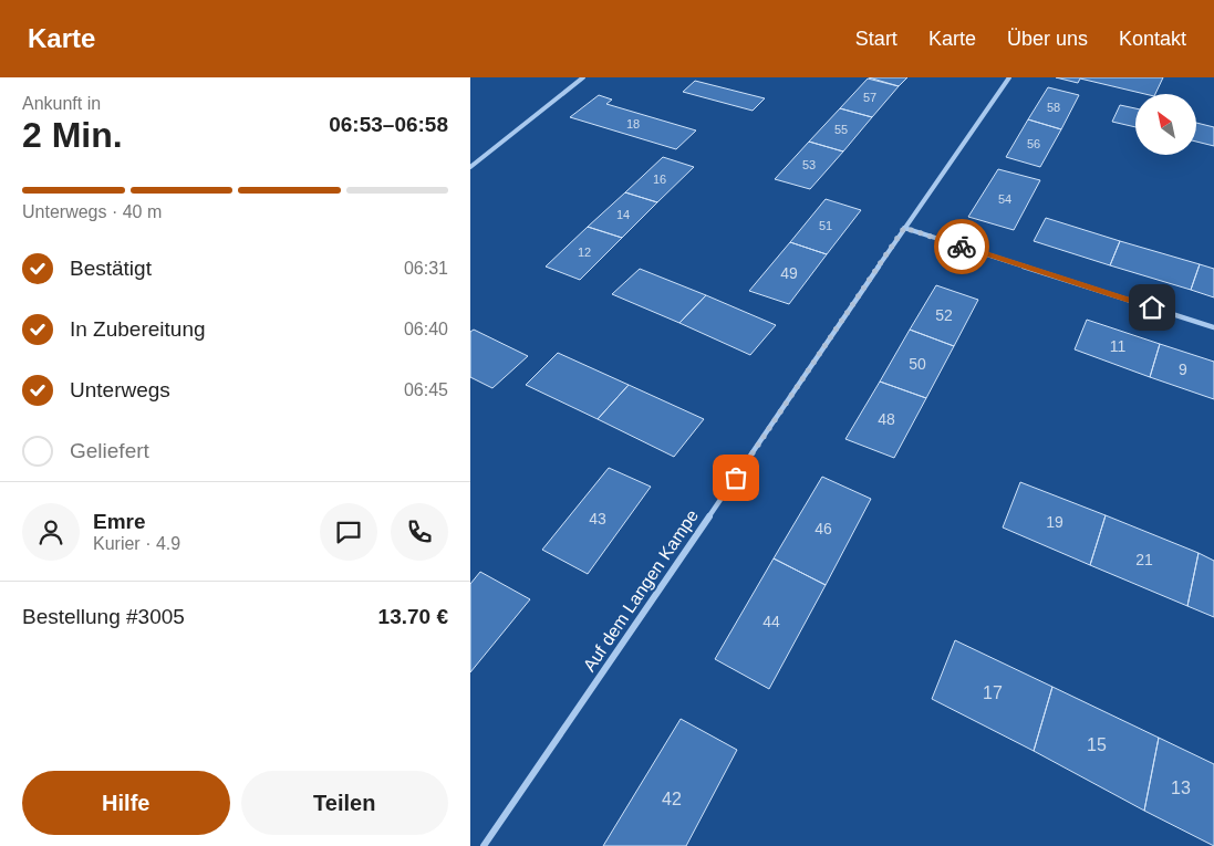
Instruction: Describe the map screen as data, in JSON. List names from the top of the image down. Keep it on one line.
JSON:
{"streets":{"street":["Auf dem Langen Kampe"]},"house_numbers":["57","58","18","55","56","53","16","54","14","51","12","49","52","11","50","9","48","43","19","46","21","44","17","15","13","42"],"north":"top left","page":{"header":"Karte","nav":["Start","Karte","Über uns","Kontakt"],"heading":["2 Min.","Ankunft in","06:53–06:58"],"panel":["Emre","Kurier · 4.9","Bestellung #3005","13.70 €"],"bar":"Unterwegs · 40 m","list":[["Bestätigt","06:31"],["In Zubereitung","06:40"],["Unterwegs","06:45"],"Geliefert"],"buttons":["Hilfe","Teilen"]}}
